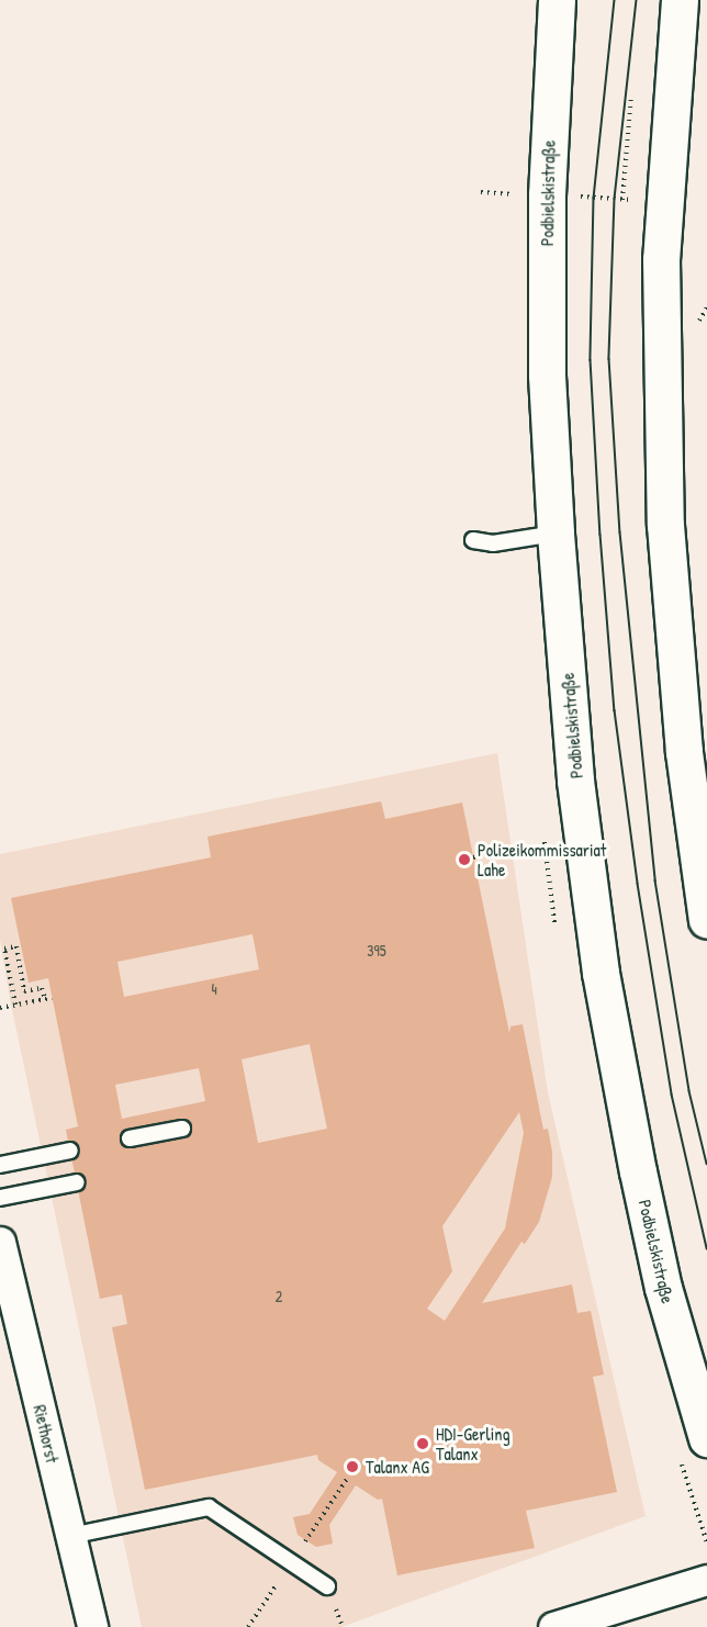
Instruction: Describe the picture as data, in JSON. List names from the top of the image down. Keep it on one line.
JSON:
{"streets":{"main road":["Podbielskistraße"],"street":["Riethorst"]},"places":["Polizeikommissariat Lahe","HDI-Gerling Talanx","Talanx AG"],"house_numbers":["395","4","2"]}
